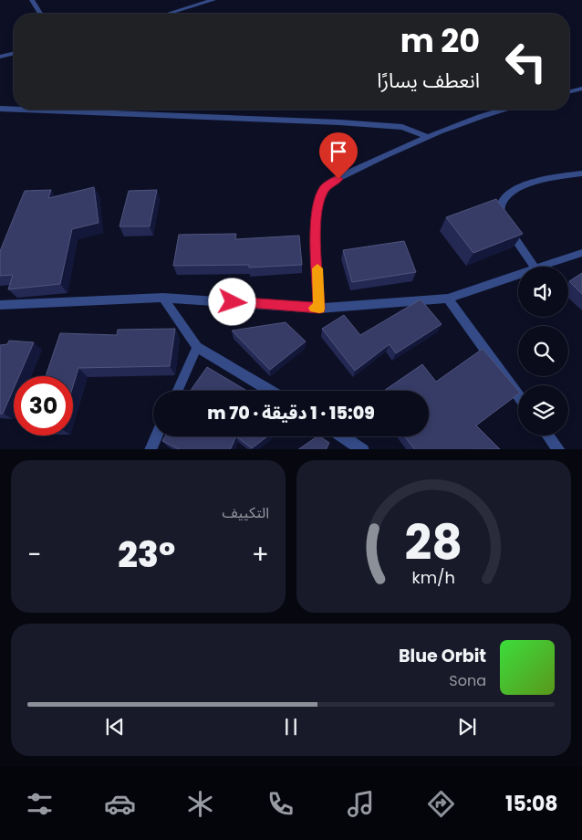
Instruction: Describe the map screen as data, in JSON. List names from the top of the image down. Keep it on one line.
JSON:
{"page":{"turn":["20 m","انعطف يسارًا"],"limit":"30","trip":"15:09 · 1 دقيقة · 70 m","tile":"التكييف","heat":["−","23°","+"],"song":["Blue Orbit","Sona"],"tabs":"15:08","gauge":["28","km/h"]}}
